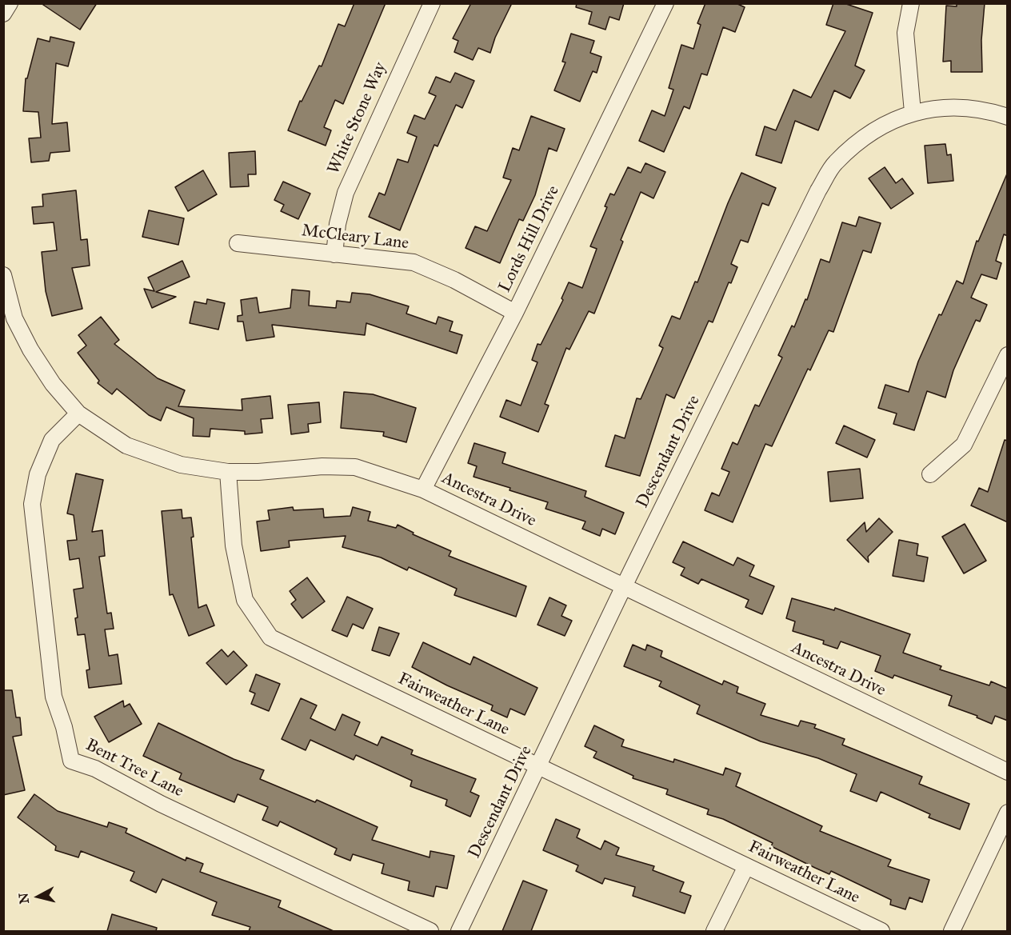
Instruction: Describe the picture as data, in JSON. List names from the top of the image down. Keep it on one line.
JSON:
{"streets":{"street":["White Stone Way","McCleary Lane","Lords Hill Drive","Descendant Drive","Ancestra Drive","Fairweather Lane","Bent Tree Lane"]},"crossings":[["White Stone Way","McCleary Lane"],["McCleary Lane","Lords Hill Drive"],["Lords Hill Drive","Ancestra Drive"],["Descendant Drive","Ancestra Drive"],["Descendant Drive","Fairweather Lane"],["Ancestra Drive","Fairweather Lane"],["Ancestra Drive","Bent Tree Lane"]],"north":"left"}
